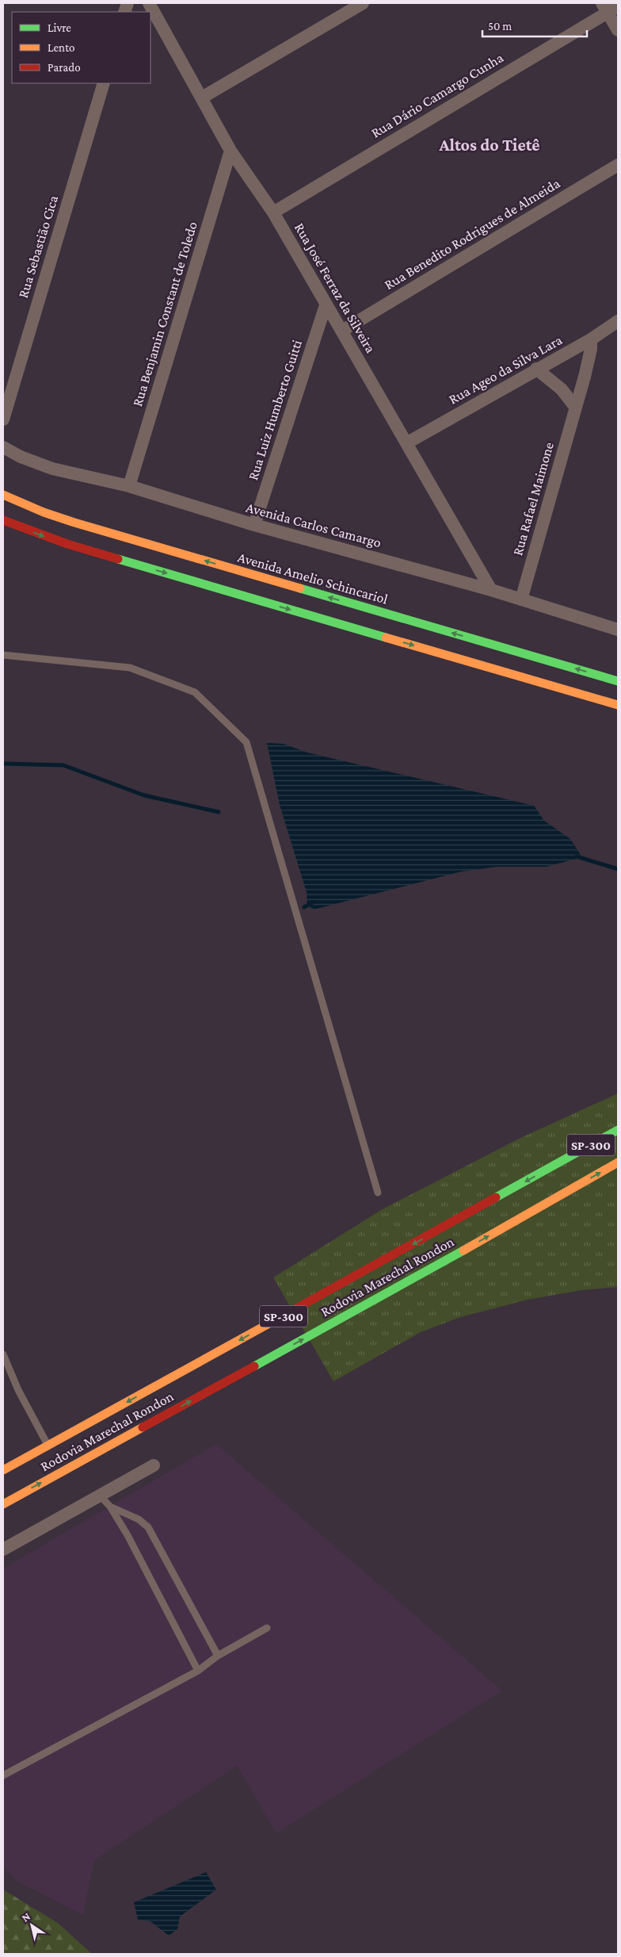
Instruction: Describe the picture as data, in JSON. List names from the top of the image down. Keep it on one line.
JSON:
{"streets":{"main road":["Avenida Amelio Schincariol","SP-300","Rodovia Marechal Rondon"],"street":["Rua Dário Camargo Cunha","Rua Benedito Rodrigues de Almeida","Rua Sebastião Cica","Rua José Ferraz da Silveira","Rua Benjamin Constant de Toledo","Rua Ageo da Silva Lara","Rua Luiz Humberto Guitti","Rua Rafael Maimone","Avenida Carlos Camargo"]},"crossings":[["Rua Dário Camargo Cunha","Rua José Ferraz da Silveira"],["Rua Benedito Rodrigues de Almeida","Rua José Ferraz da Silveira"],["Rua José Ferraz da Silveira","Rua Benjamin Constant de Toledo"],["Rua José Ferraz da Silveira","Rua Ageo da Silva Lara"],["Rua José Ferraz da Silveira","Rua Luiz Humberto Guitti"],["Rua José Ferraz da Silveira","Avenida Carlos Camargo"],["Rua Benjamin Constant de Toledo","Avenida Carlos Camargo"],["Rua Ageo da Silva Lara","Rua Rafael Maimone"],["Rua Luiz Humberto Guitti","Avenida Carlos Camargo"],["Rua Rafael Maimone","Avenida Carlos Camargo"]],"districts":["Altos do Tietê"],"legend":["Livre","Lento","Parado"],"scale_bar":"50 m","north":"top left"}
